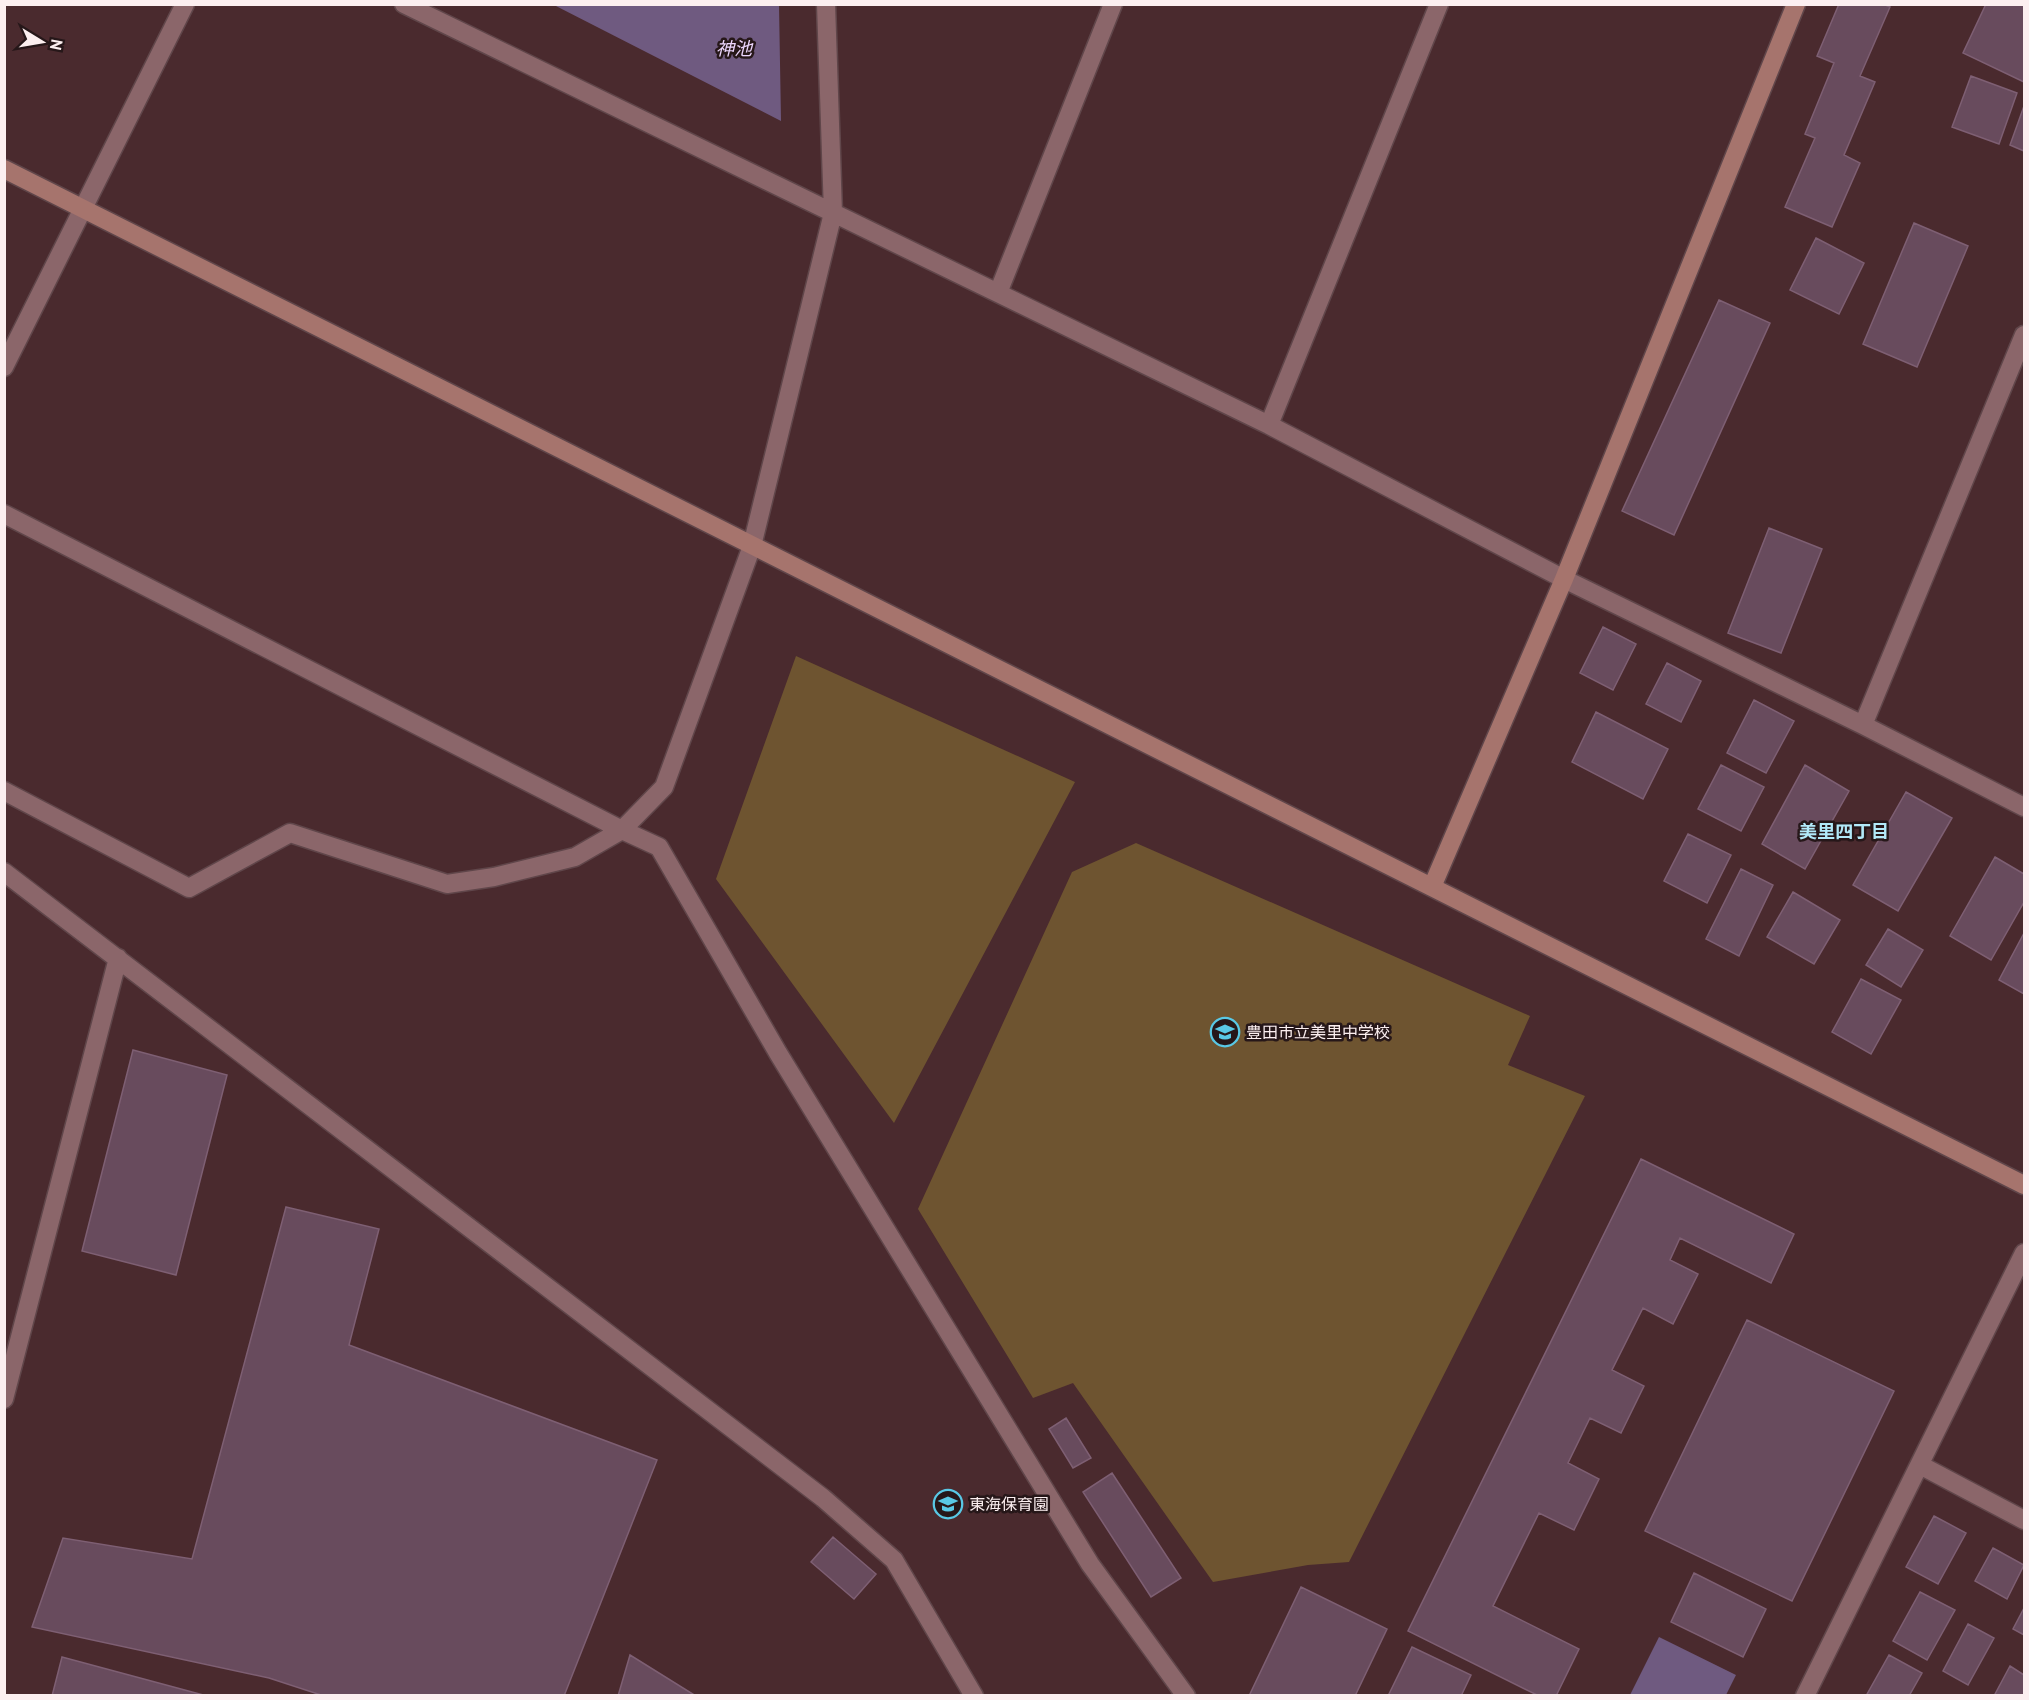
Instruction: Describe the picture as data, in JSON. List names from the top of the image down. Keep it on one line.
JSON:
{"districts":["美里四丁目"],"water":["神池"],"places":{"school or university":["豊田市立美里中学校","東海保育園"]},"north":"right"}
